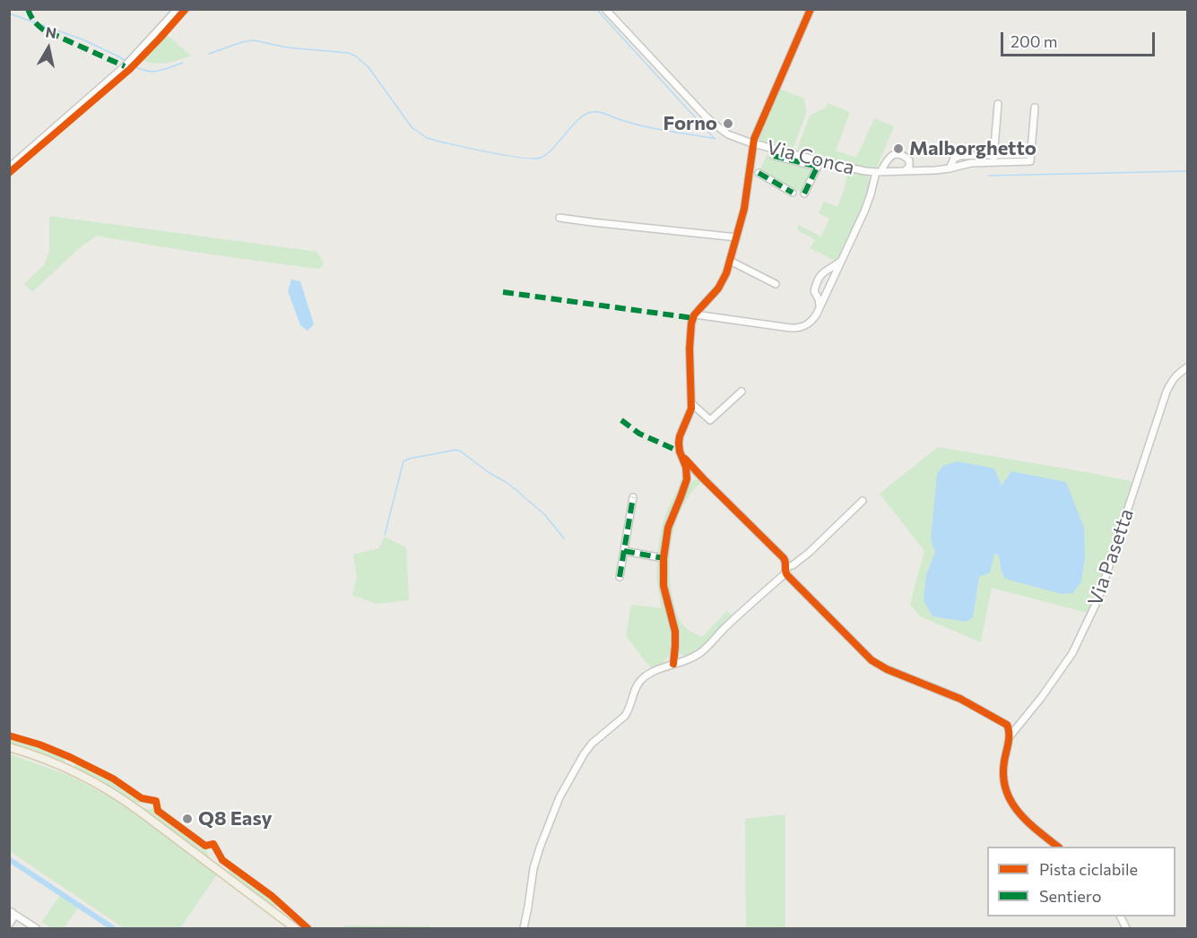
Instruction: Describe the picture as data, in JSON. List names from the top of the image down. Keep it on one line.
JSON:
{"streets":{"street":["Via Conca","Via Pasetta"]},"places":["Forno","Malborghetto","Q8 Easy"],"legend":["Pista ciclabile","Sentiero"],"scale_bar":"200 m","north":"top"}
